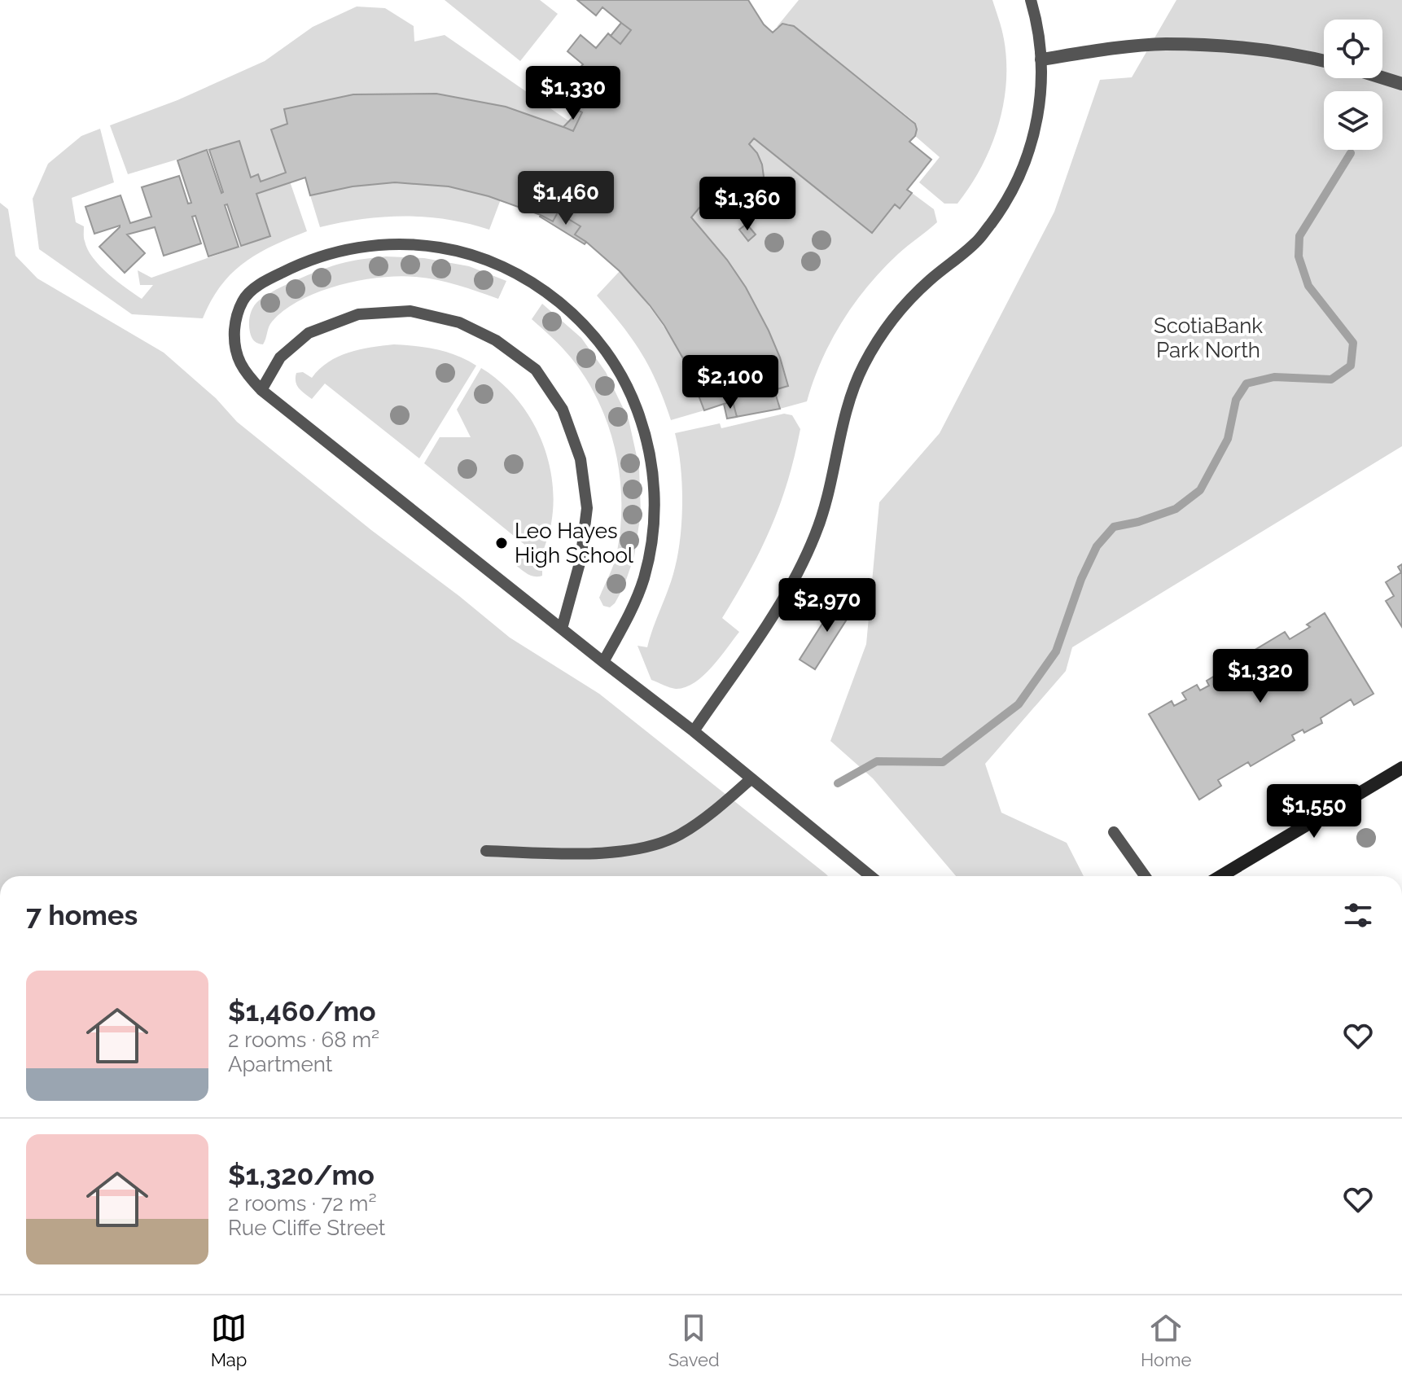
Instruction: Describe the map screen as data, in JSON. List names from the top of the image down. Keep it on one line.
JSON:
{"parks":["ScotiaBank Park North"],"places":["Leo Hayes High School"],"page":{"price":["$1,330","$1,460","$1,360","$2,100","$2,970","$1,320","$1,550"],"heading":"7 homes","list":[{"name":"$1,460/mo","note":"2 rooms · 68 m² · Apartment"},{"name":"$1,320/mo","note":"2 rooms · 72 m² · Rue Cliffe Street"}],"tabs":["Map","Saved","Home"]}}
